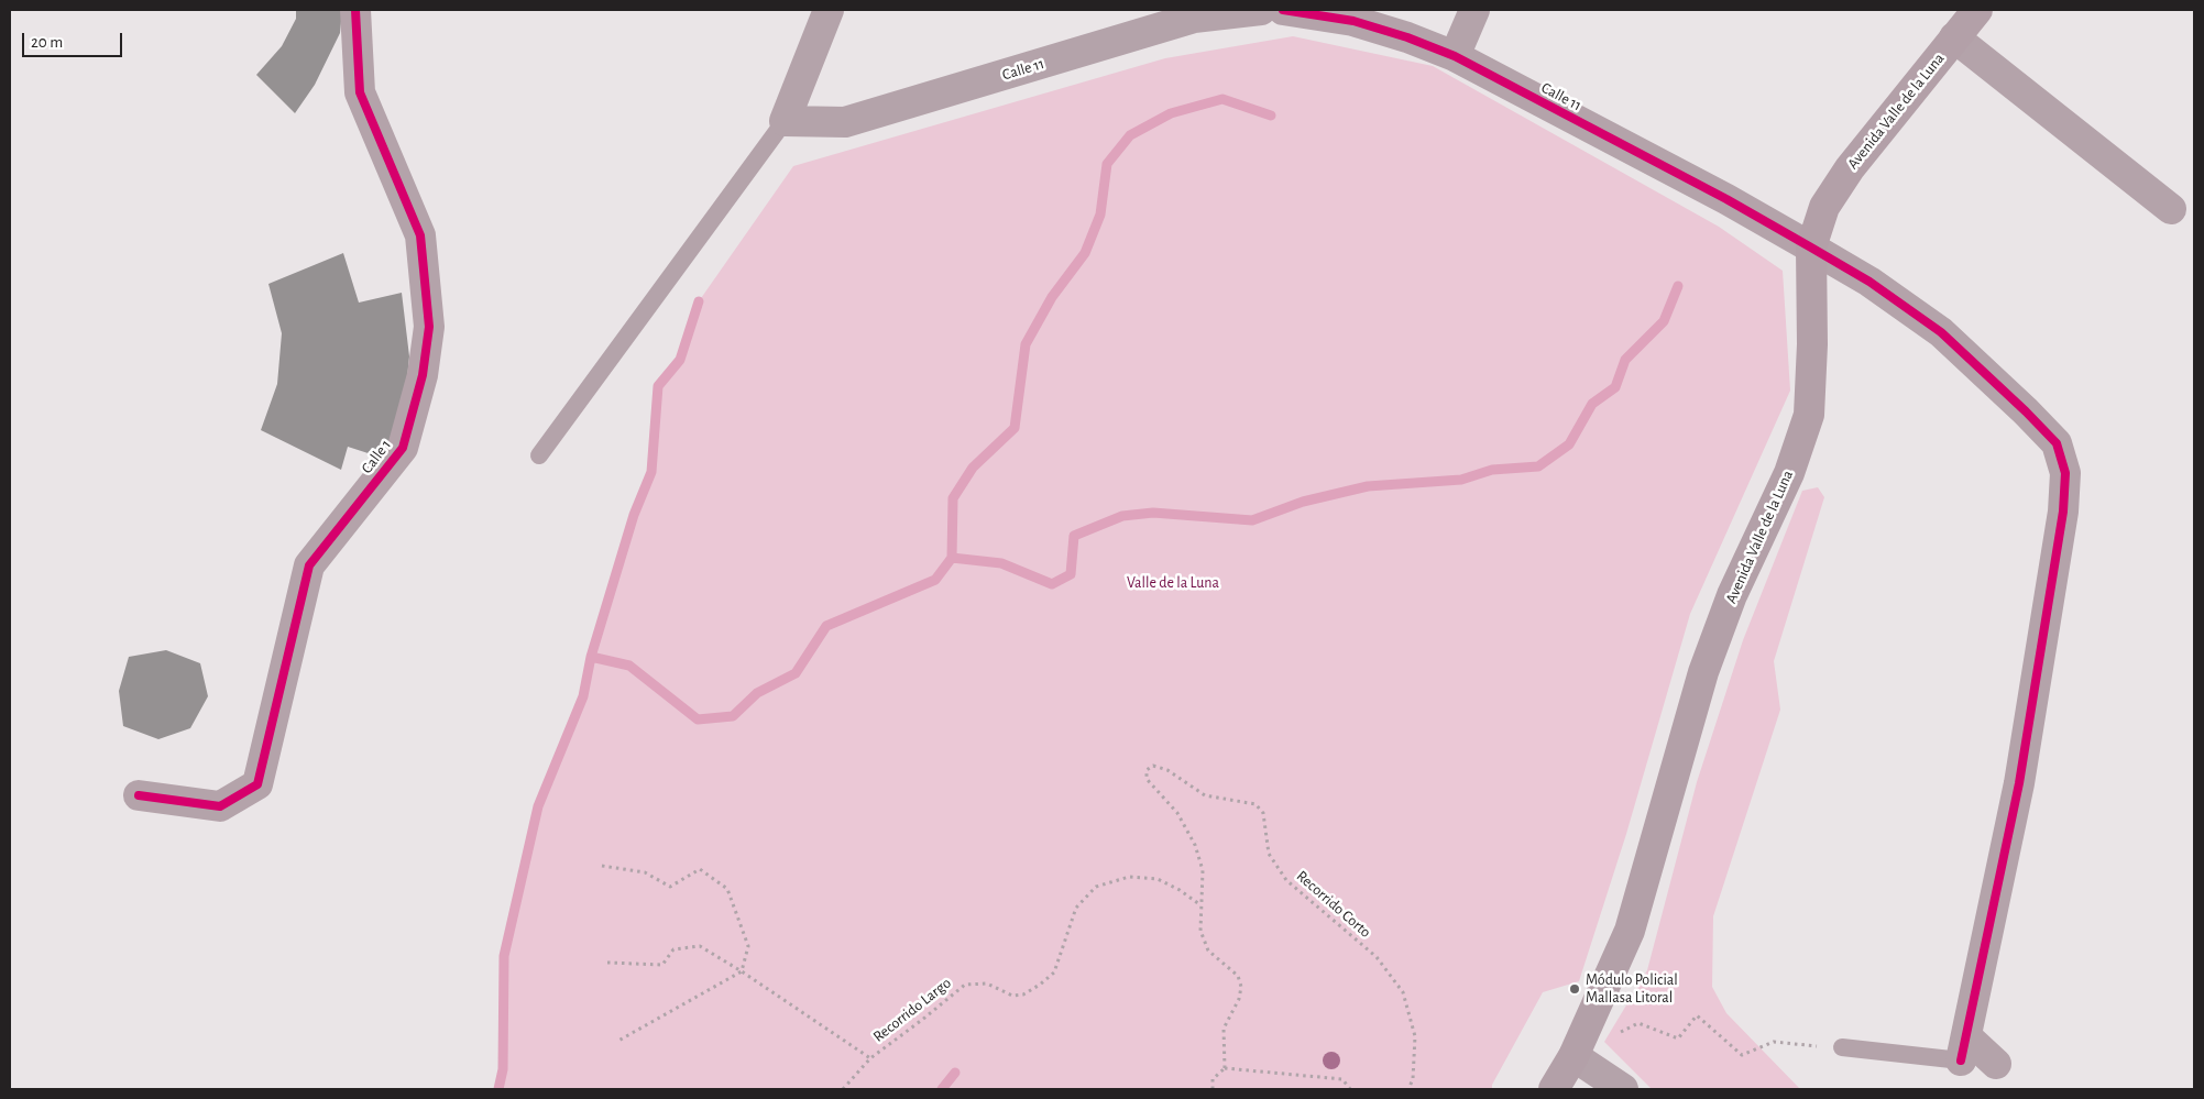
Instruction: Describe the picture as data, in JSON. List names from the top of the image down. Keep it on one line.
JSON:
{"streets":{"main road":["Avenida Valle de la Luna"],"street":["Calle 11","Calle 1"],"path":["Recorrido Corto","Recorrido Largo"]},"crossings":[["Calle 11","Avenida Valle de la Luna"],["Recorrido Corto","Recorrido Largo"]],"parks":["Valle de la Luna"],"places":["Módulo Policial Mallasa Litoral"],"scale_bar":"20 m"}
